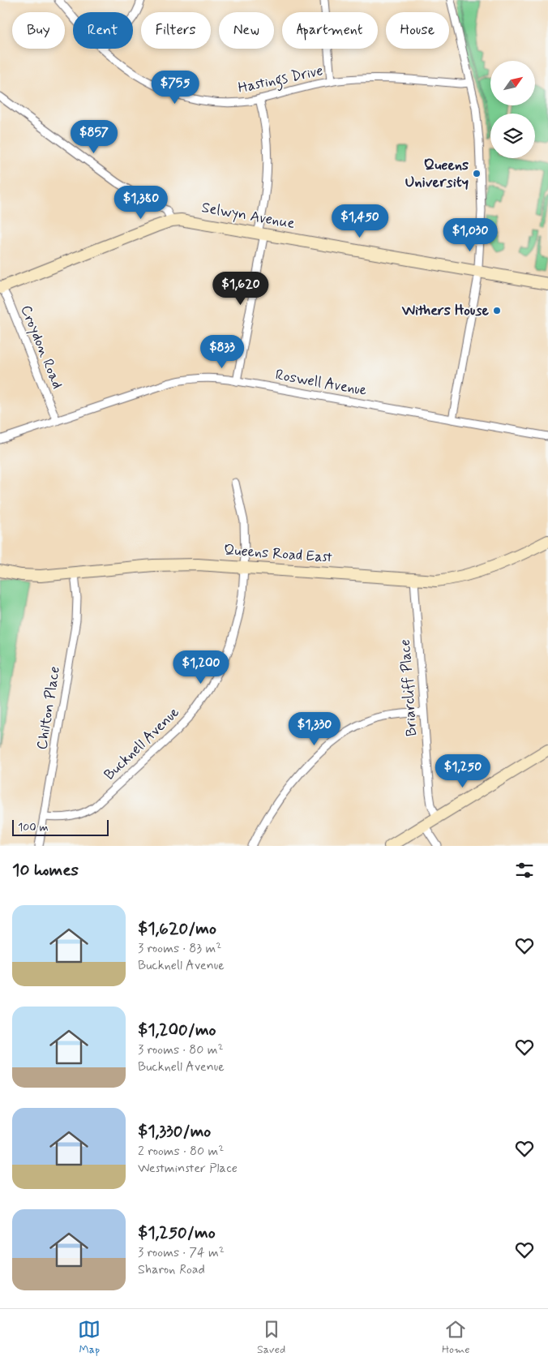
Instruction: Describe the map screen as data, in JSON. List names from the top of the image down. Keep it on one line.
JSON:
{"streets":{"street":["Hastings Drive","Selwyn Avenue","Croydon Road","Roswell Avenue","Queens Road East","Briarcliff Place","Chilton Place","Bucknell Avenue"]},"crossings":[["Selwyn Avenue","Croydon Road"],["Croydon Road","Roswell Avenue"],["Queens Road East","Briarcliff Place"],["Queens Road East","Chilton Place"],["Queens Road East","Bucknell Avenue"],["Chilton Place","Bucknell Avenue"]],"places":["Queens University","Withers House"],"scale_bar":"100 m","north":"top right","page":{"chip":["Buy","Rent","Filters","New","Apartment","House"],"price":["$755","$857","$1,380","$1,450","$1,030","$1,620","$833","$1,200","$1,330","$1,250"],"scale":"100 m","heading":"10 homes","list":[{"name":"$1,620/mo","note":"3 rooms · 83 m² · Bucknell Avenue"},{"name":"$1,200/mo","note":"3 rooms · 80 m² · Bucknell Avenue"},{"name":"$1,330/mo","note":"2 rooms · 80 m² · Westminster Place"},{"name":"$1,250/mo","note":"3 rooms · 74 m² · Sharon Road"}],"tabs":["Map","Saved","Home"]}}
